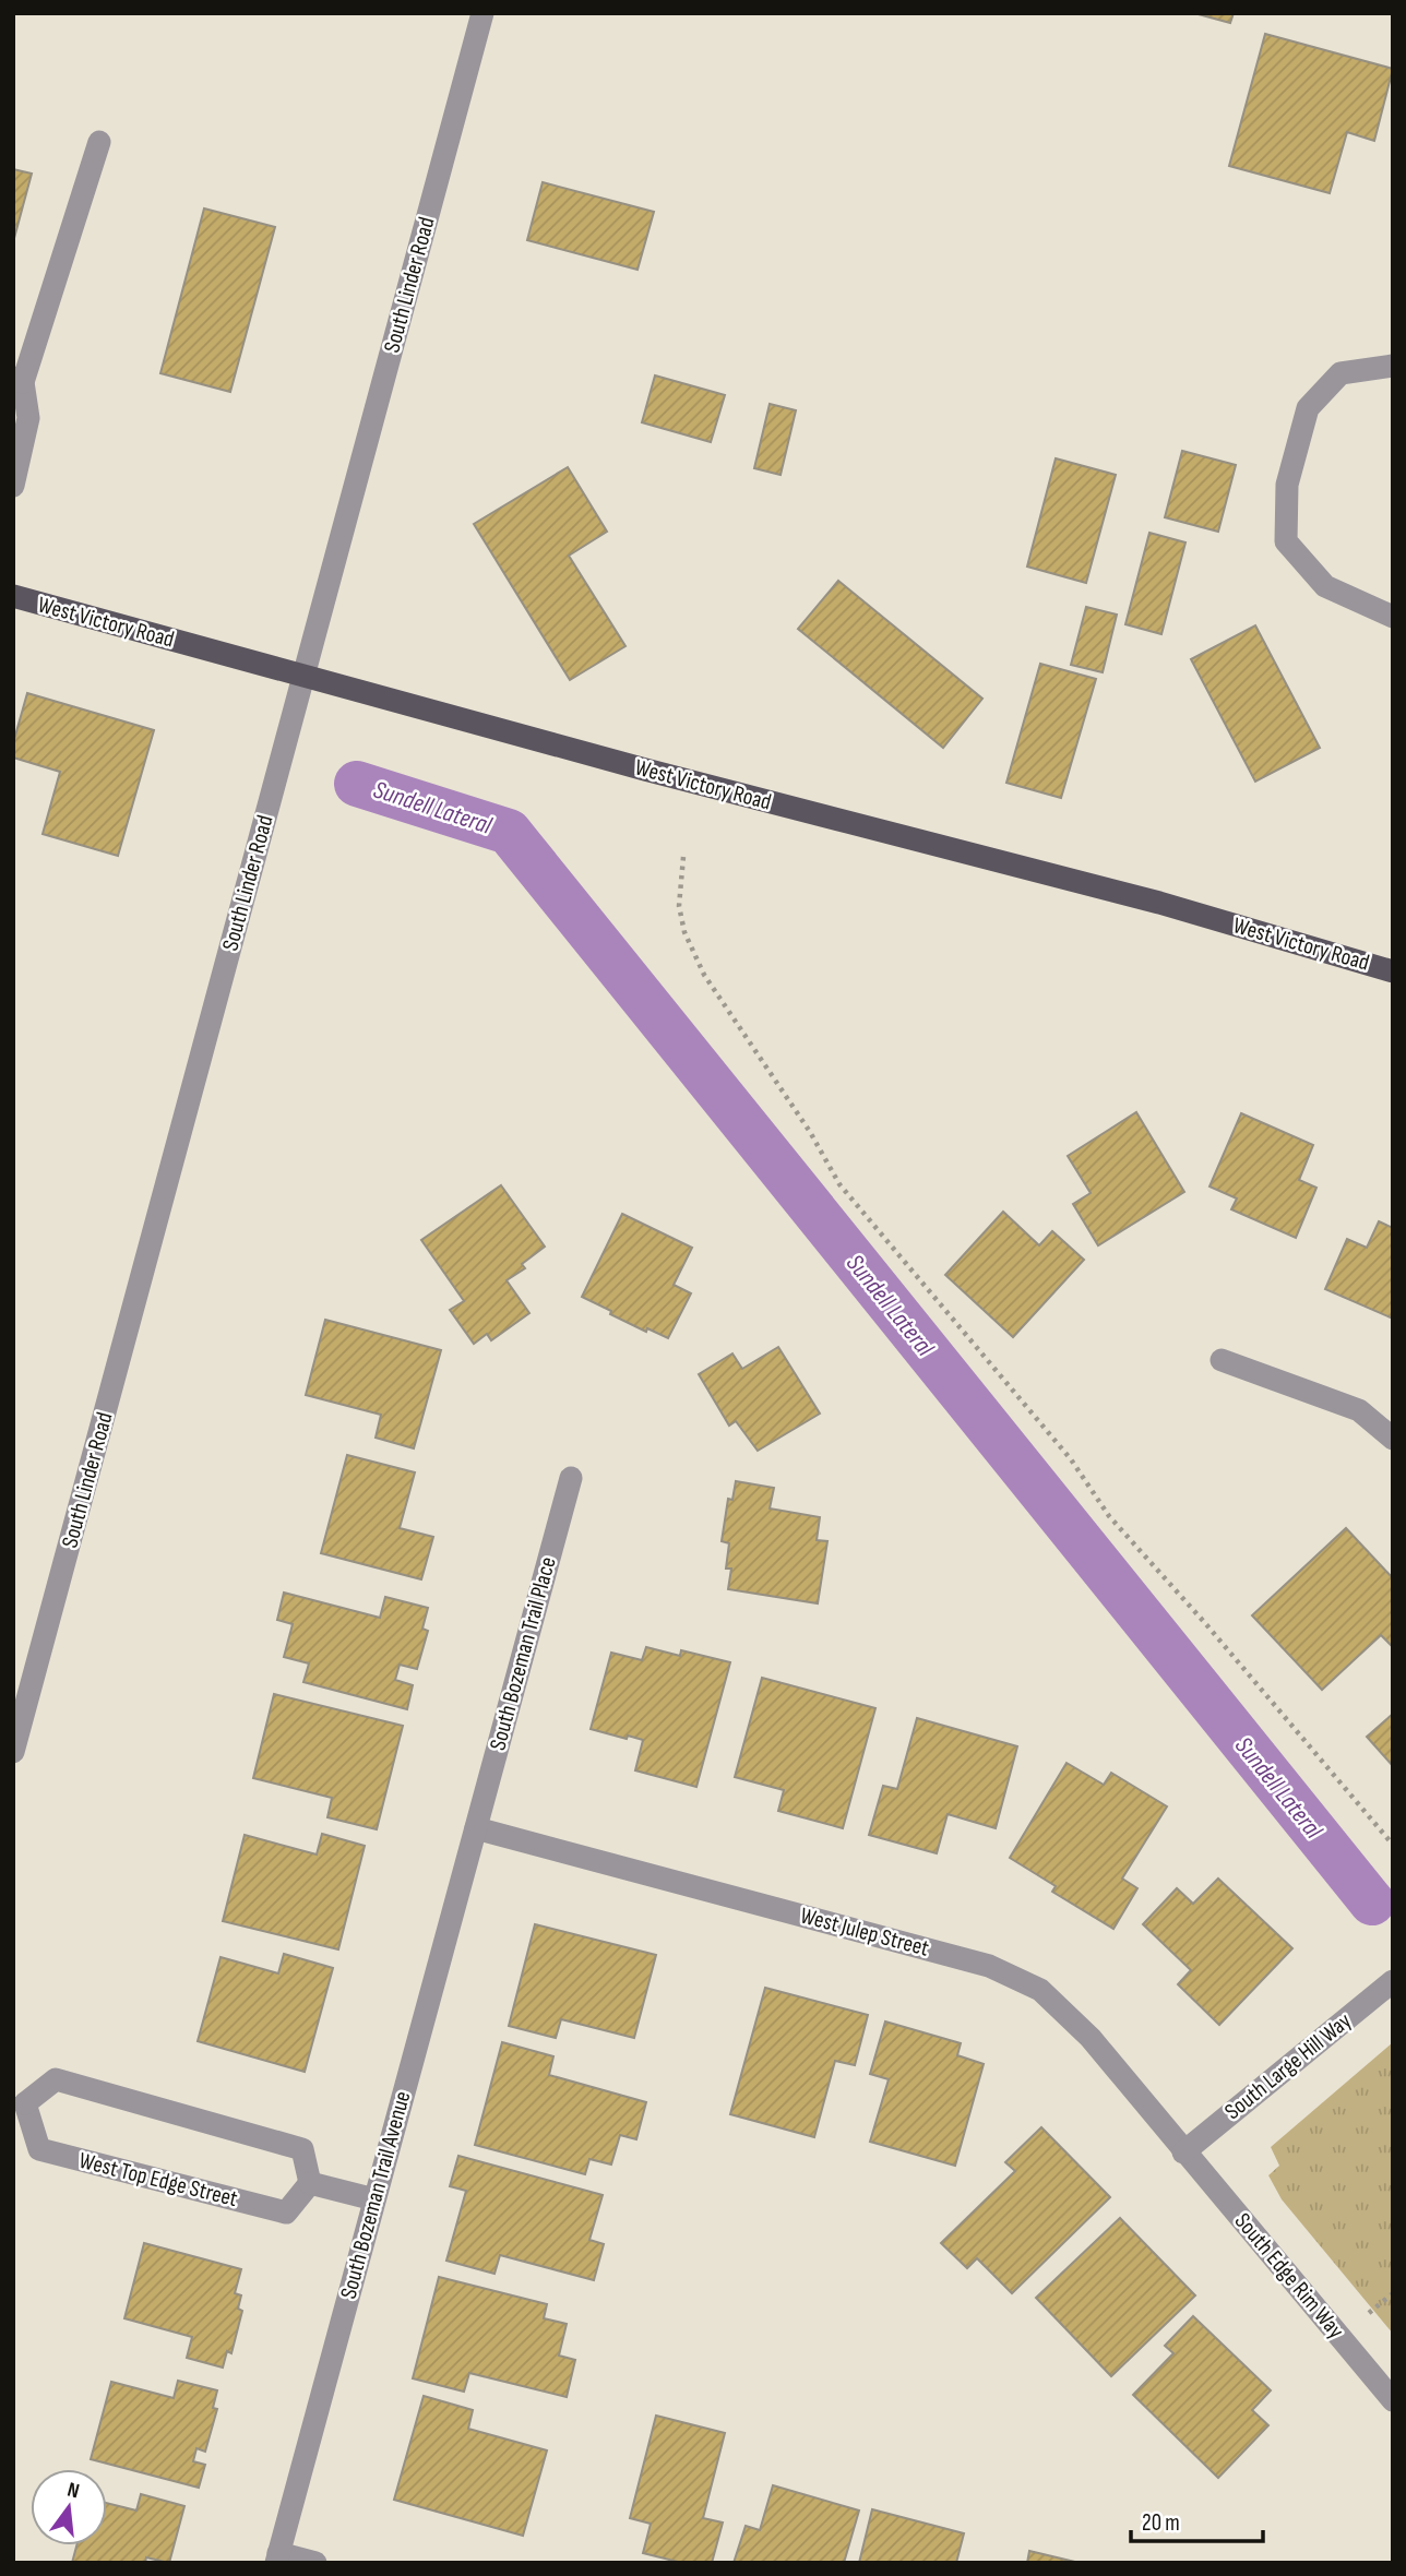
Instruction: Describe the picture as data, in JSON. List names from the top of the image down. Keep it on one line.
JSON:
{"streets":{"main road":["West Victory Road"],"street":["South Linder Road","South Bozeman Trail Place","West Julep Street","South Large Hill Way","West Top Edge Street","South Bozeman Trail Avenue","South Edge Rim Way"]},"crossings":[["South Linder Road","West Victory Road"],["South Bozeman Trail Place","West Julep Street"],["South Bozeman Trail Place","South Bozeman Trail Avenue"],["West Julep Street","South Large Hill Way"],["West Julep Street","South Bozeman Trail Avenue"],["West Julep Street","South Edge Rim Way"],["South Large Hill Way","South Edge Rim Way"]],"water":["Sundell Lateral"],"scale_bar":"20 m","north":"top"}
